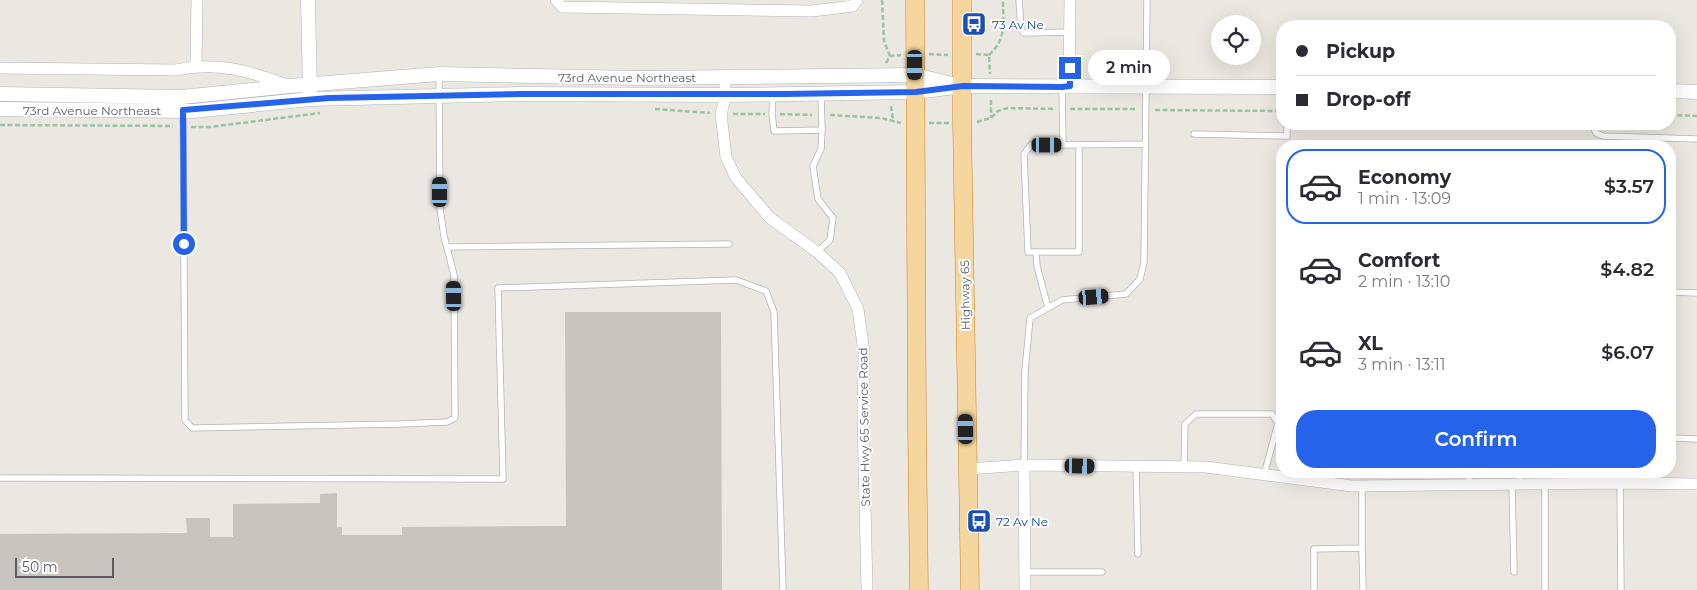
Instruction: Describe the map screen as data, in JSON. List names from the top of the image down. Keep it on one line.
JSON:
{"streets":{"highway":["Highway 65"],"street":["73rd Avenue Northeast","State Hwy 65 Service Road"]},"crossings":[["73rd Avenue Northeast","Highway 65"],["73rd Avenue Northeast","State Hwy 65 Service Road"]],"places":{"bus stop":["73 Av Ne","72 Av Ne"]},"scale_bar":"50 m","page":{"banner":["Pickup","Drop-off"],"bubble":"2 min","list":[{"name":"Economy","note":"1 min · 13:09","value":"$3.57"},{"name":"Comfort","note":"2 min · 13:10","value":"$4.82"},{"name":"XL","note":"3 min · 13:11","value":"$6.07"}],"buttons":"Confirm","scale":"50 m"}}
